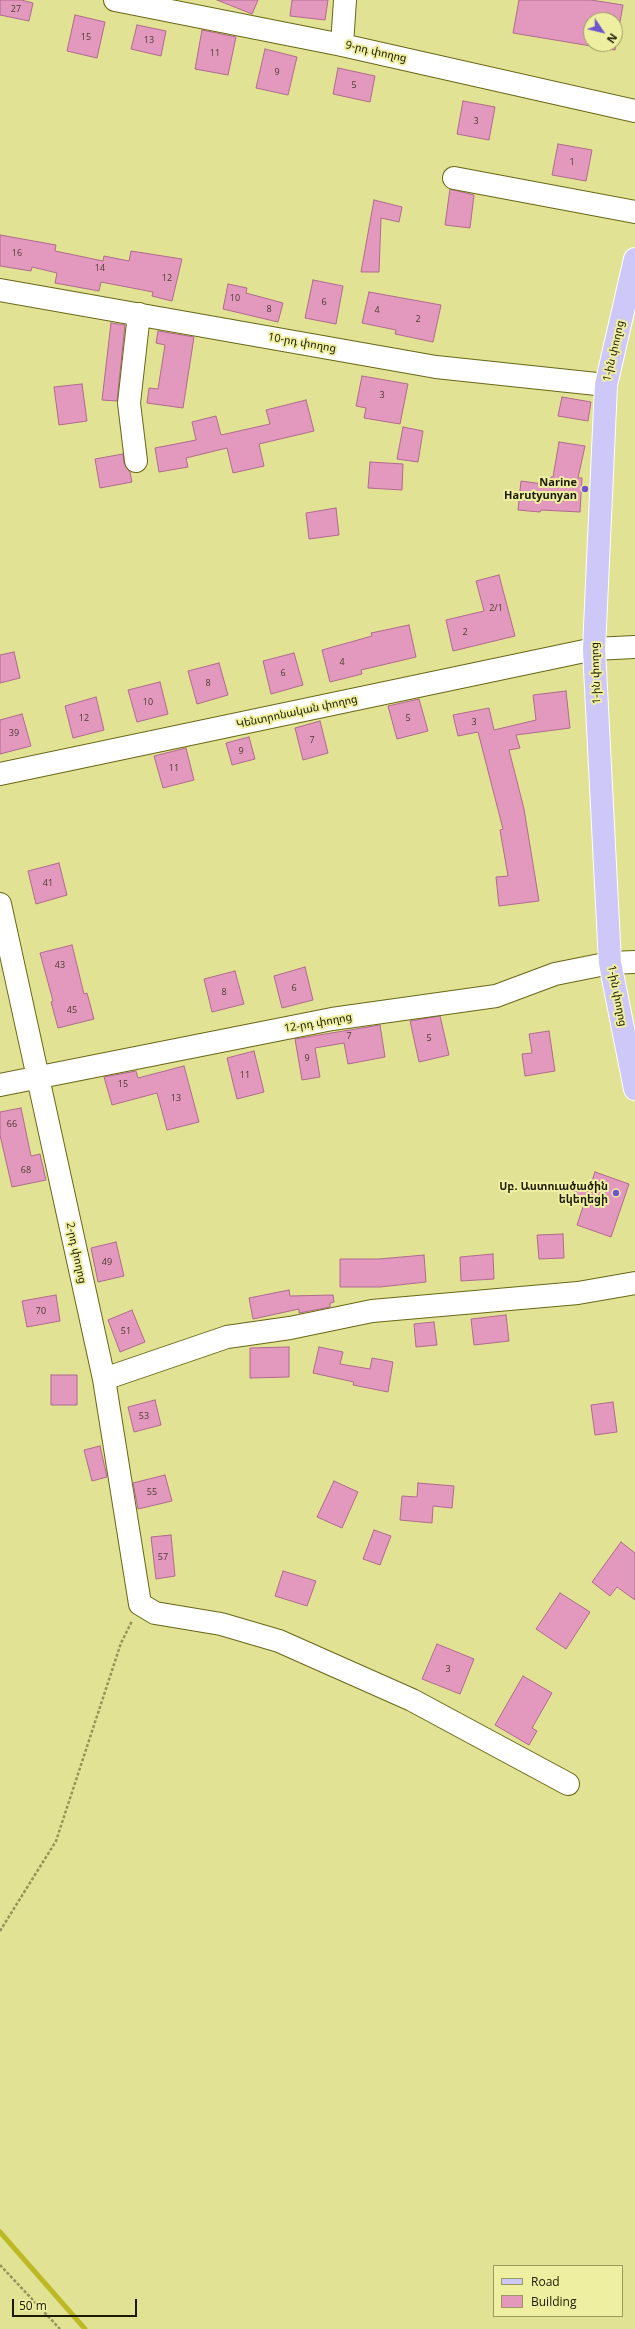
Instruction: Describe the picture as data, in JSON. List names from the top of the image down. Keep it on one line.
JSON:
{"streets":{"main road":["1-ին փողոց"],"street":["9-րդ փողոց","10-րդ փողոց","Կենտրոնական փողոց","12-րդ փողոց","2-րդ փողոց"]},"crossings":[["10-րդ փողոց","1-ին փողոց"],["1-ին փողոց","Կենտրոնական փողոց"],["1-ին փողոց","12-րդ փողոց"],["12-րդ փողոց","2-րդ փողոց"]],"places":["Narine Harutyunyan","Սբ. Աստուածածին եկեղեցի"],"house_numbers":["27","15","13","11","9","5","3","1","16","14","12","10","6","8","4","2","3","2/1","2","4","6","8","10","12","5","3","39","7","9","11","41","43","6","8","45","7","5","9","11","15","13","66","68","49","70","51","53","55","57","3"],"legend":["Road","Building"],"scale_bar":"50 m","north":"bottom right"}
